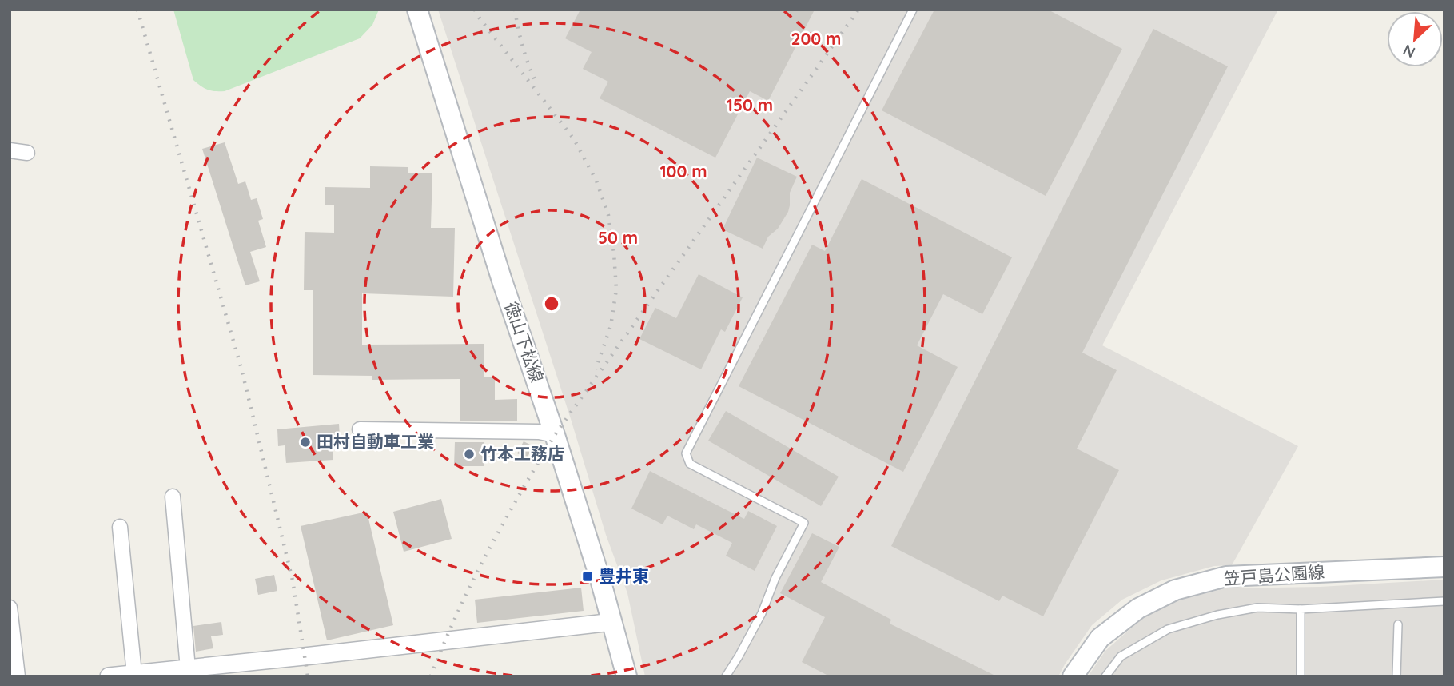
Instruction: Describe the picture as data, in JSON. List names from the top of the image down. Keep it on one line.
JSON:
{"streets":{"main road":["徳山下松線","笠戸島公園線"]},"places":{"other":["田村自動車工業","竹本工務店"],"transit":["豊井東"]},"north":"bottom left","rings":["200 m","150 m","100 m","50 m"]}
